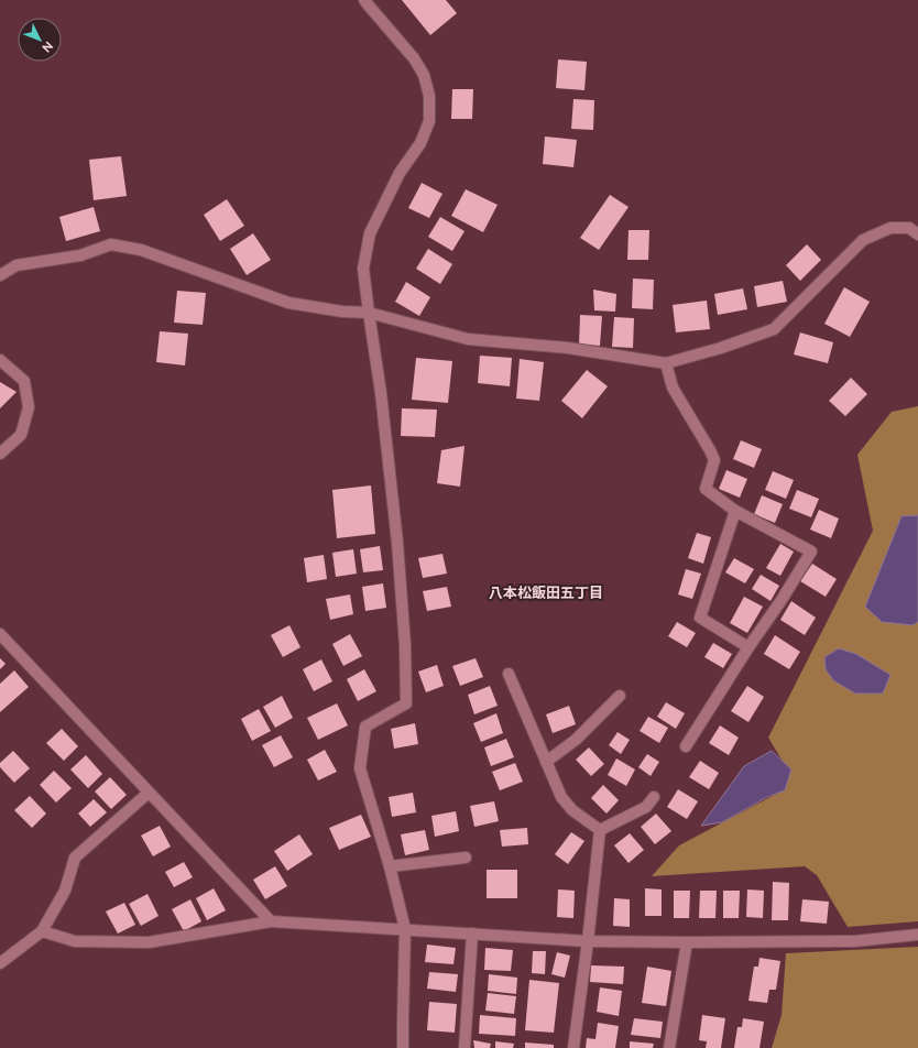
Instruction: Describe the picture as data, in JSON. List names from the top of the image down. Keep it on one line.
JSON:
{"districts":["八本松飯田五丁目"],"north":"bottom right"}
